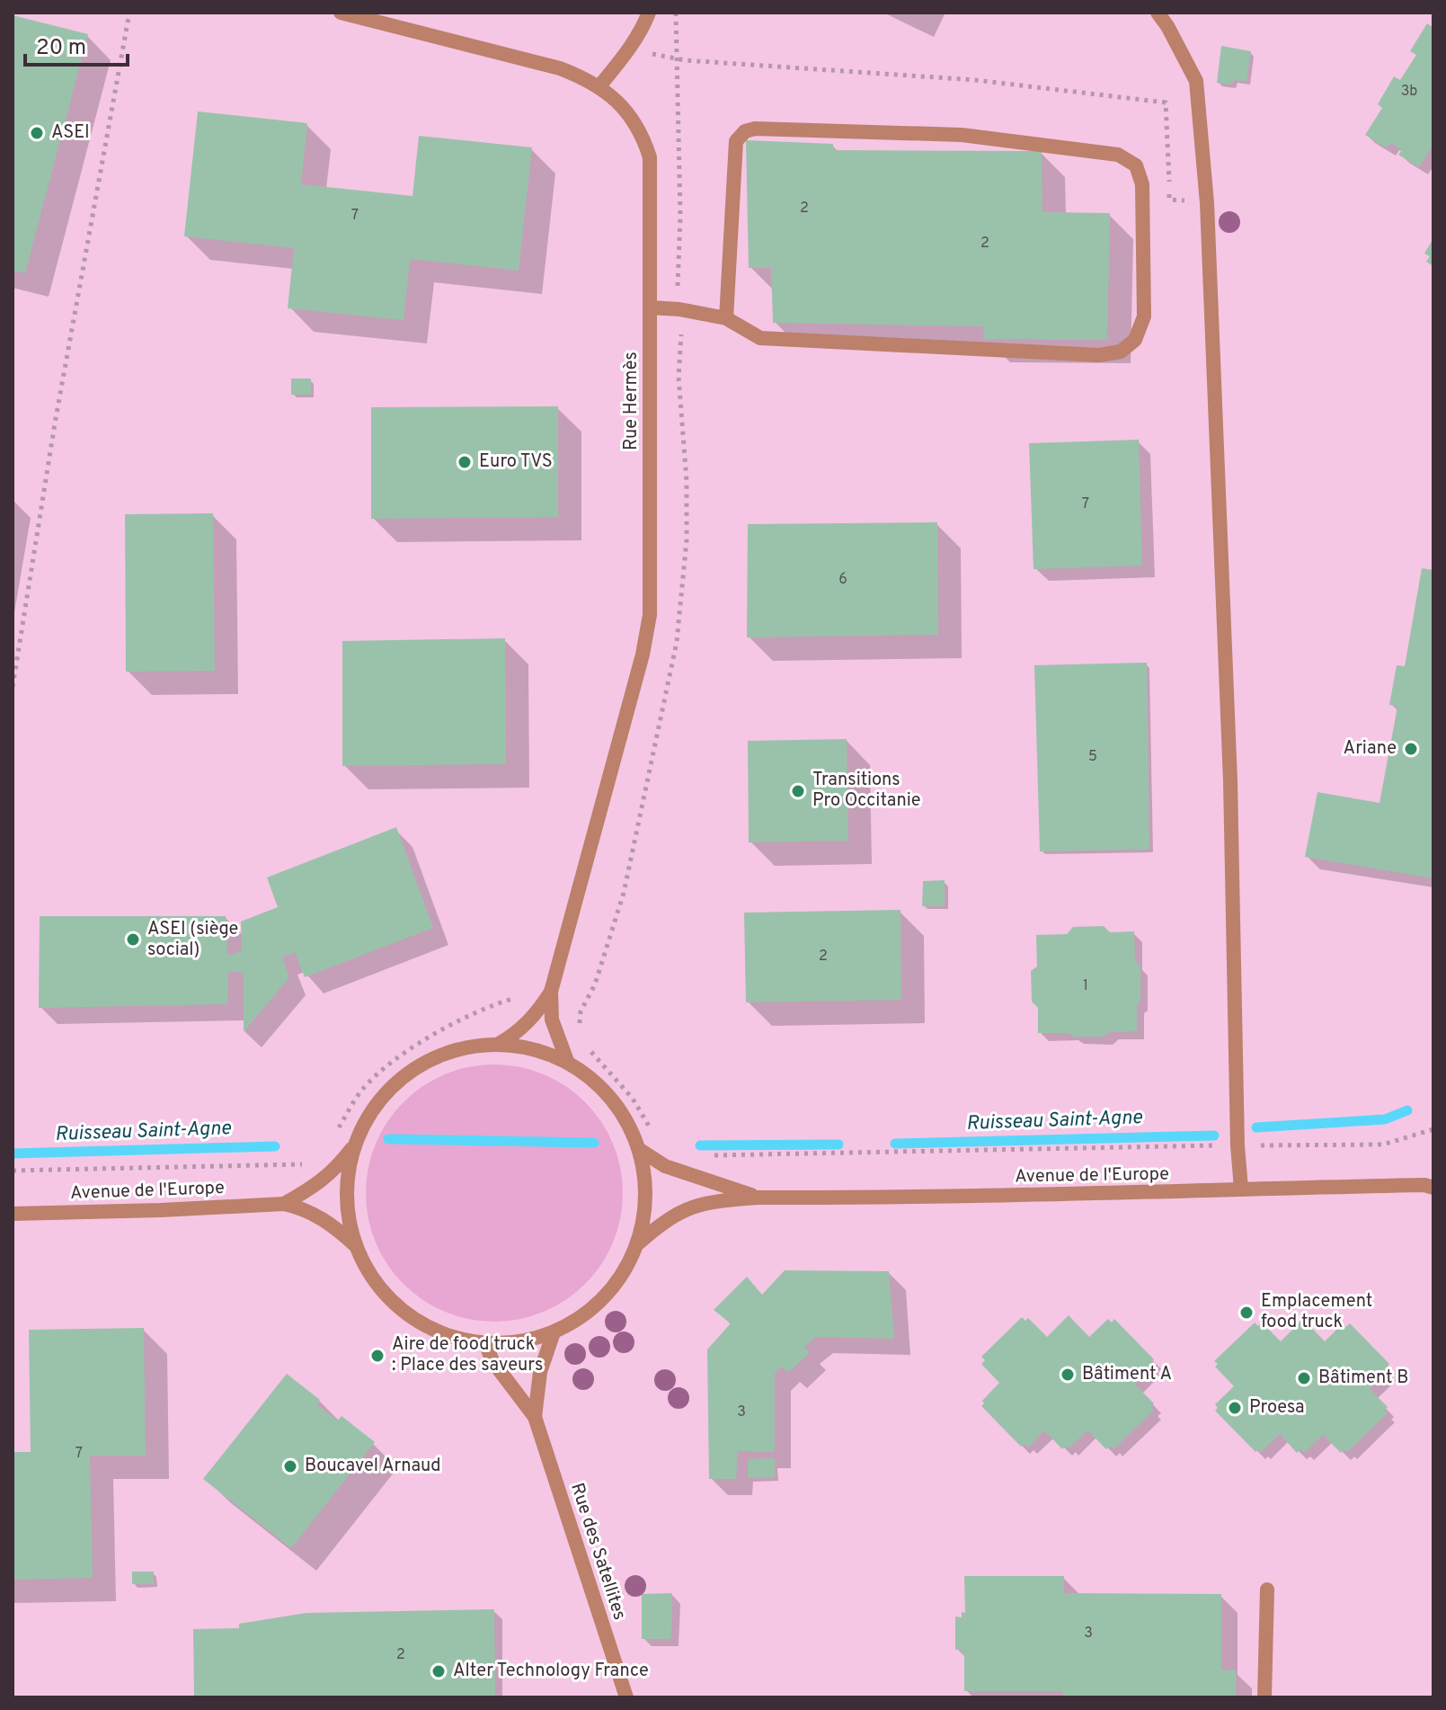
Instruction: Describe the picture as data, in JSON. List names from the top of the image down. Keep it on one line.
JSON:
{"streets":{"street":["Rue Hermès","Avenue de l'Europe","Rue des Satellites"]},"water":["Ruisseau Saint-Agne"],"places":["ASEI","Euro TVS","Ariane","Transitions Pro Occitanie","ASEI (siège social)","Emplacement food truck","Aire de food truck : Place des saveurs","Bâtiment A","Bâtiment B","Proesa","Boucavel Arnaud","Alter Technology France"],"house_numbers":["3b","2","7","2","7","6","5","2","1","3","7","3","2"],"scale_bar":"20 m"}
